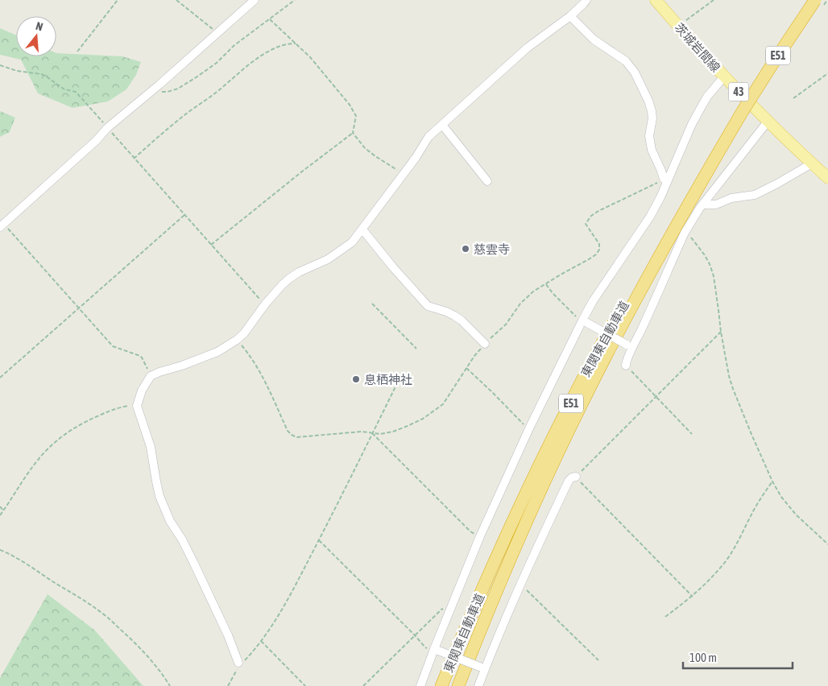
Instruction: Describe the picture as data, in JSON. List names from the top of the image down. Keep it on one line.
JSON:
{"streets":{"highway":["E51","東関東自動車道"],"main road":["茨城岩間線","43"]},"places":["慈雲寺","息栖神社"],"scale_bar":"100 m","north":"top"}
